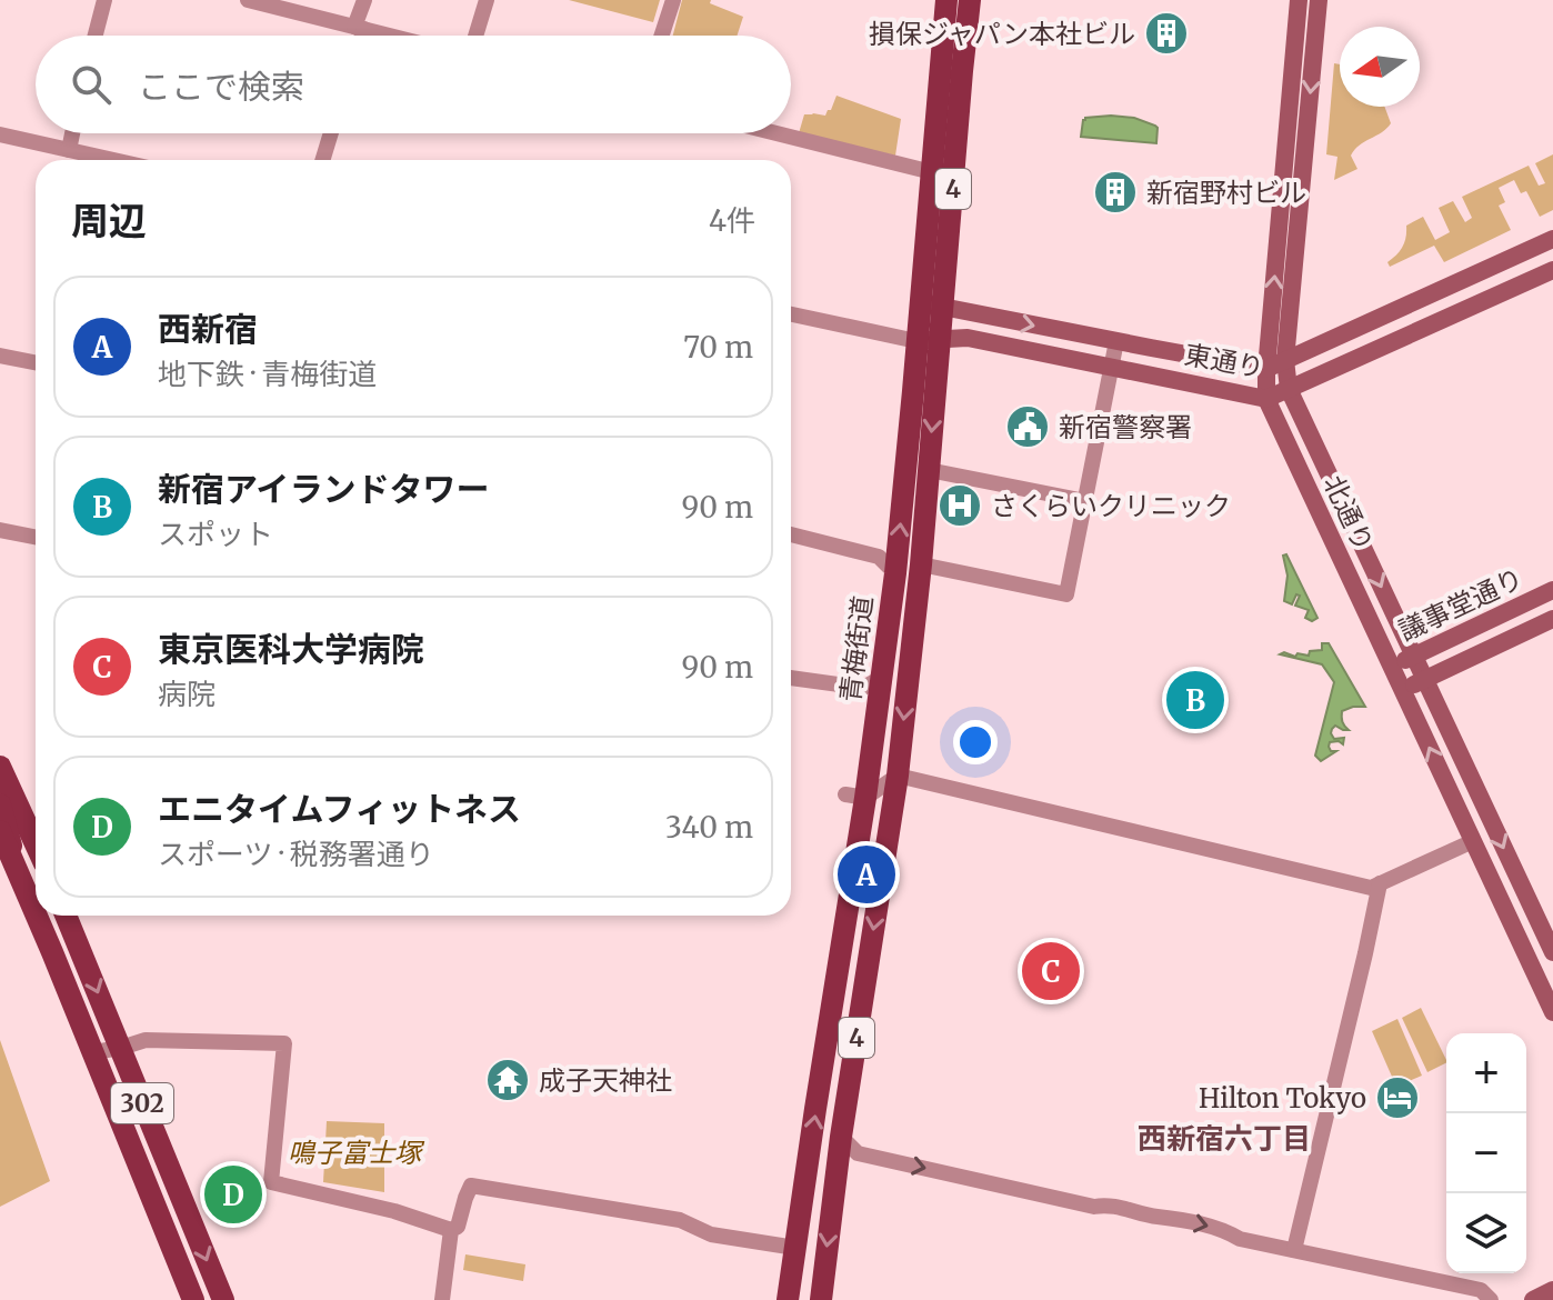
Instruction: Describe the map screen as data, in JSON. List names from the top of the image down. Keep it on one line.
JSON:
{"streets":{"main road":["4","東通り","北通り","議事堂通り","青梅街道","302"]},"crossings":[["東通り","北通り"],["東通り","青梅街道"],["北通り","議事堂通り"]],"districts":["西新宿六丁目"],"parks":["鳴子富士塚"],"places":{"building":["損保ジャパン本社ビル","新宿野村ビル"],"public building":["新宿警察署"],"hospital":["さくらいクリニック"],"temple":["成子天神社"],"hotel":["Hilton Tokyo"]},"north":"left","page":{"search":"ここで検索","heading":["周辺","4件"],"list":[{"mark":"A","name":"西新宿","note":"地下鉄 · 青梅街道","value":"70 m"},{"mark":"B","name":"新宿アイランドタワー","note":"スポット","value":"90 m"},{"mark":"C","name":"東京医科大学病院","note":"病院","value":"90 m"},{"mark":"D","name":"エニタイムフィットネス","note":"スポーツ · 税務署通り","value":"340 m"}],"pins":["B","A","C","D"],"map_buttons":["+","−"]}}
